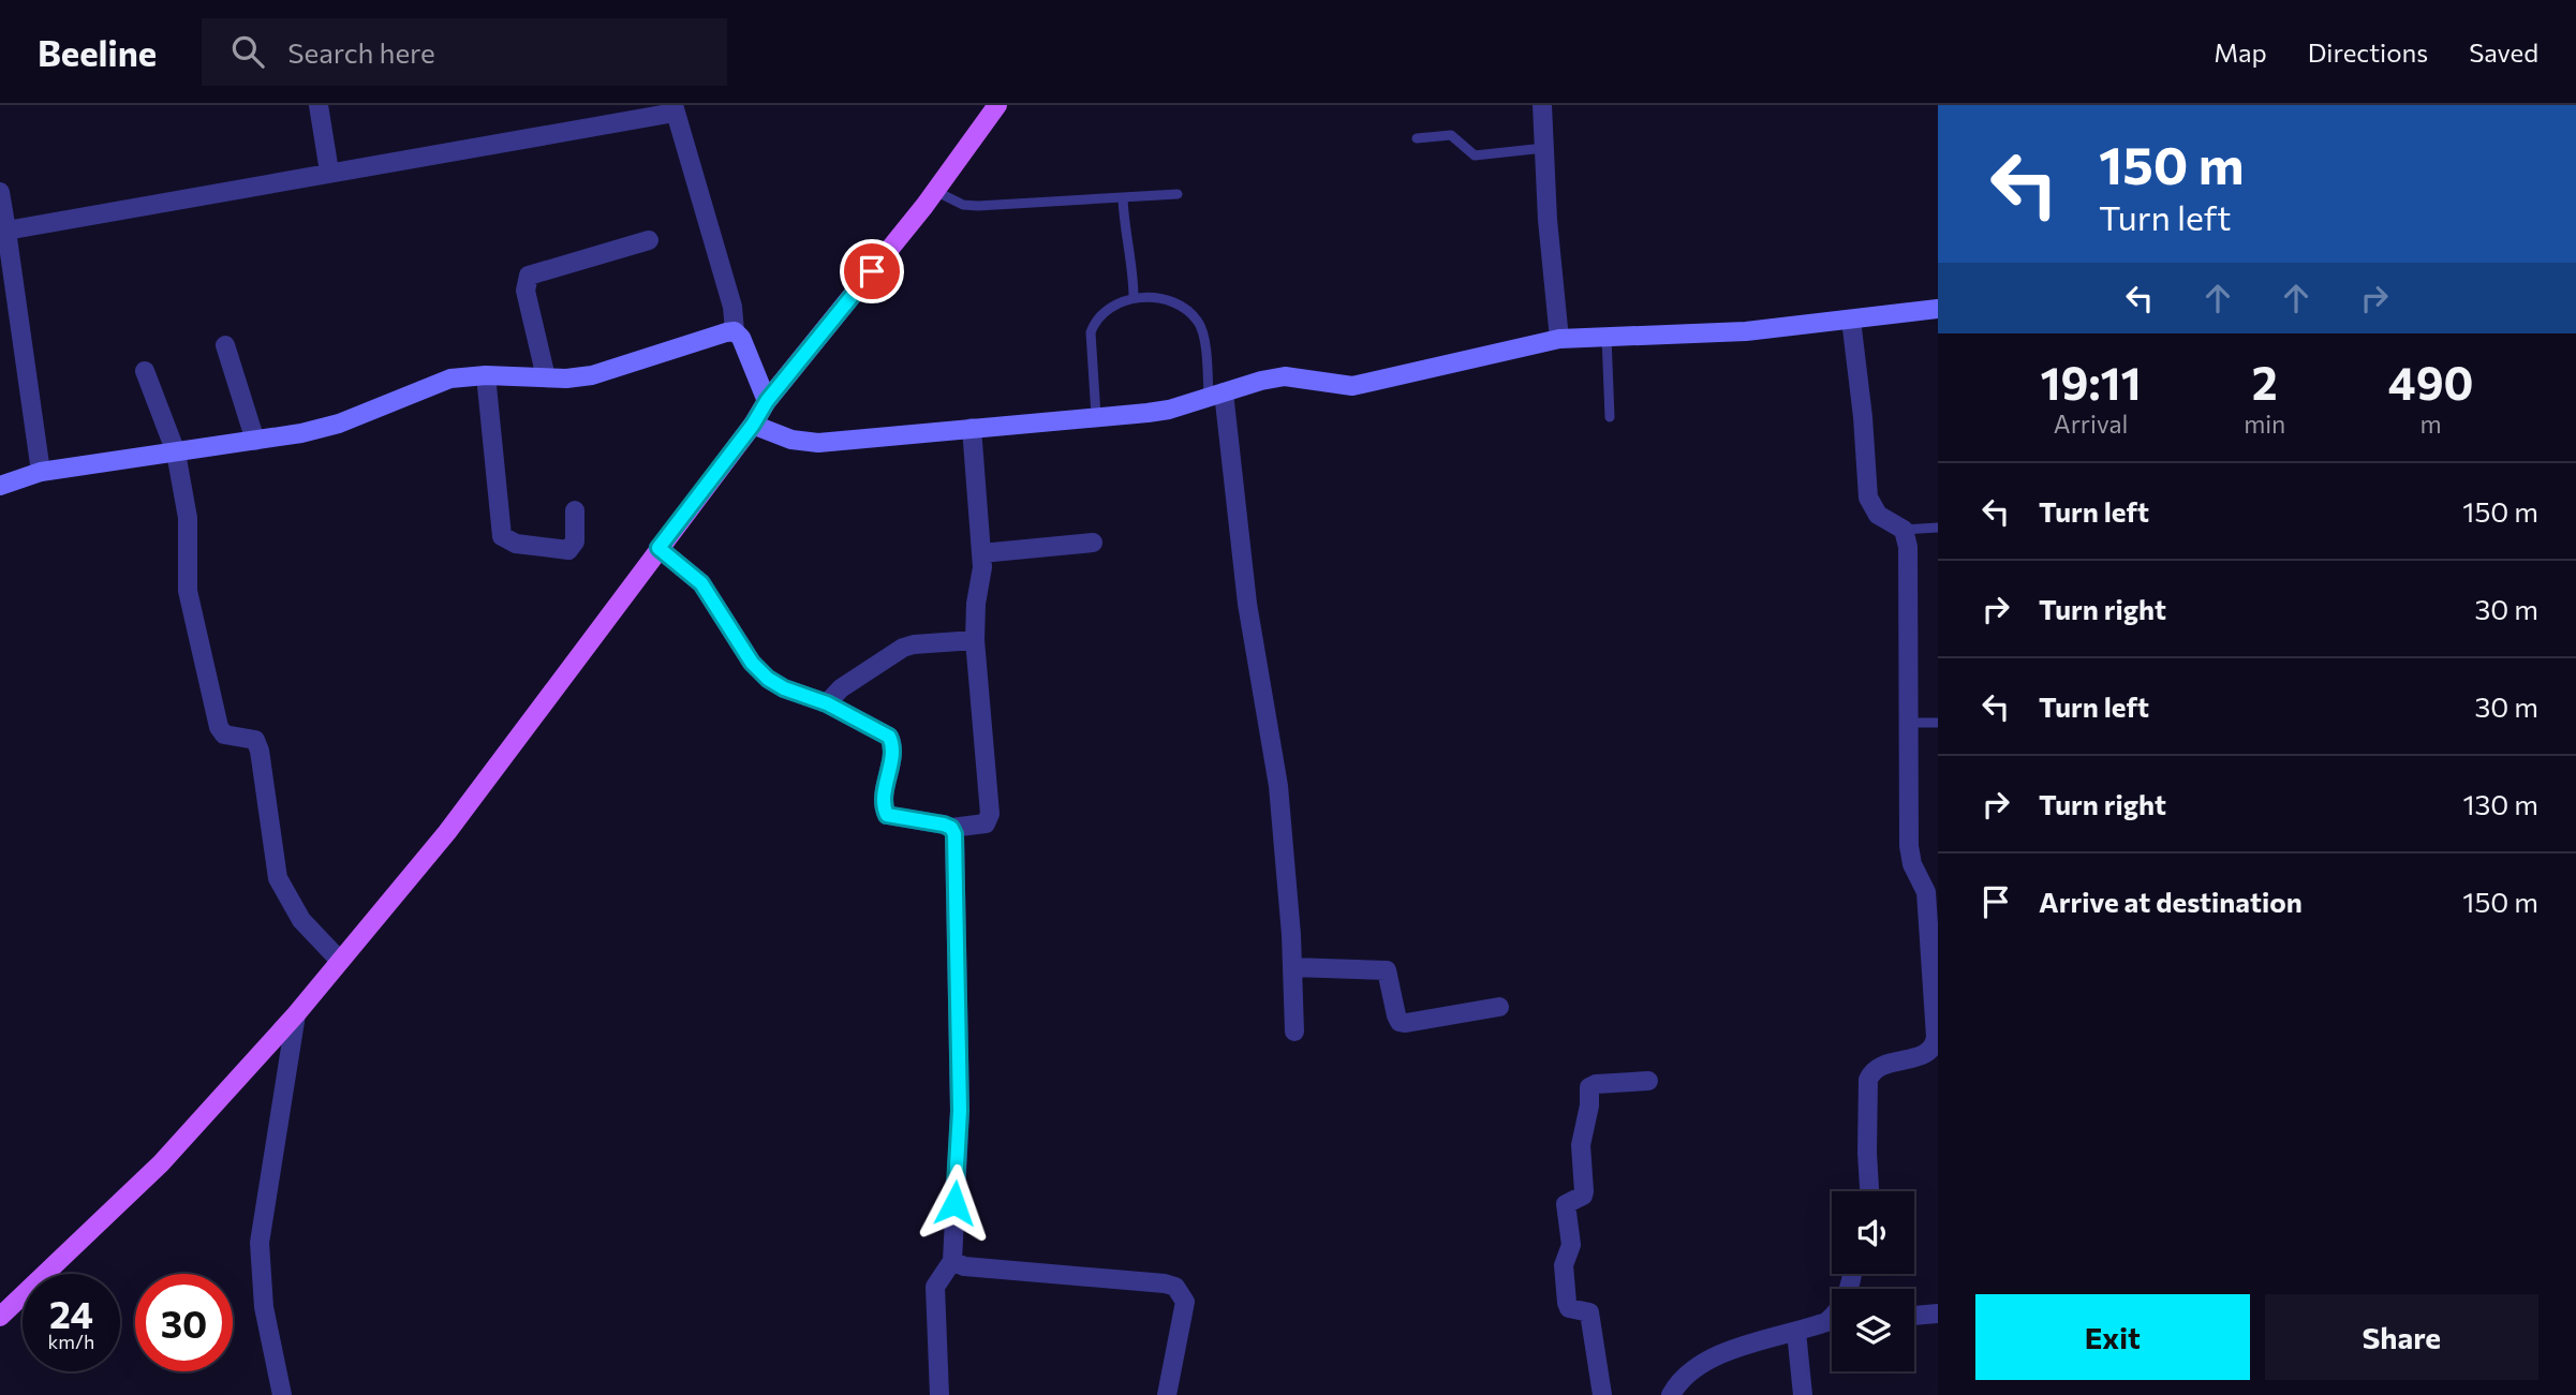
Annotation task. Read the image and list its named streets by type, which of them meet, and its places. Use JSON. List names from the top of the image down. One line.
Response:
{"page":{"header":"Beeline","search":"Search here","nav":["Map","Directions","Saved"],"turn":["150 m","Turn left"],"eta":["19:11","Arrival","2","min","490","m"],"list":[{"name":"Turn left","value":"150 m"},{"name":"Turn right","value":"30 m"},{"name":"Turn left","value":"30 m"},{"name":"Turn right","value":"130 m"},{"name":"Arrive at destination","value":"150 m"}],"speed":"24 km/h","limit":"30","buttons":["Exit","Share"]}}
